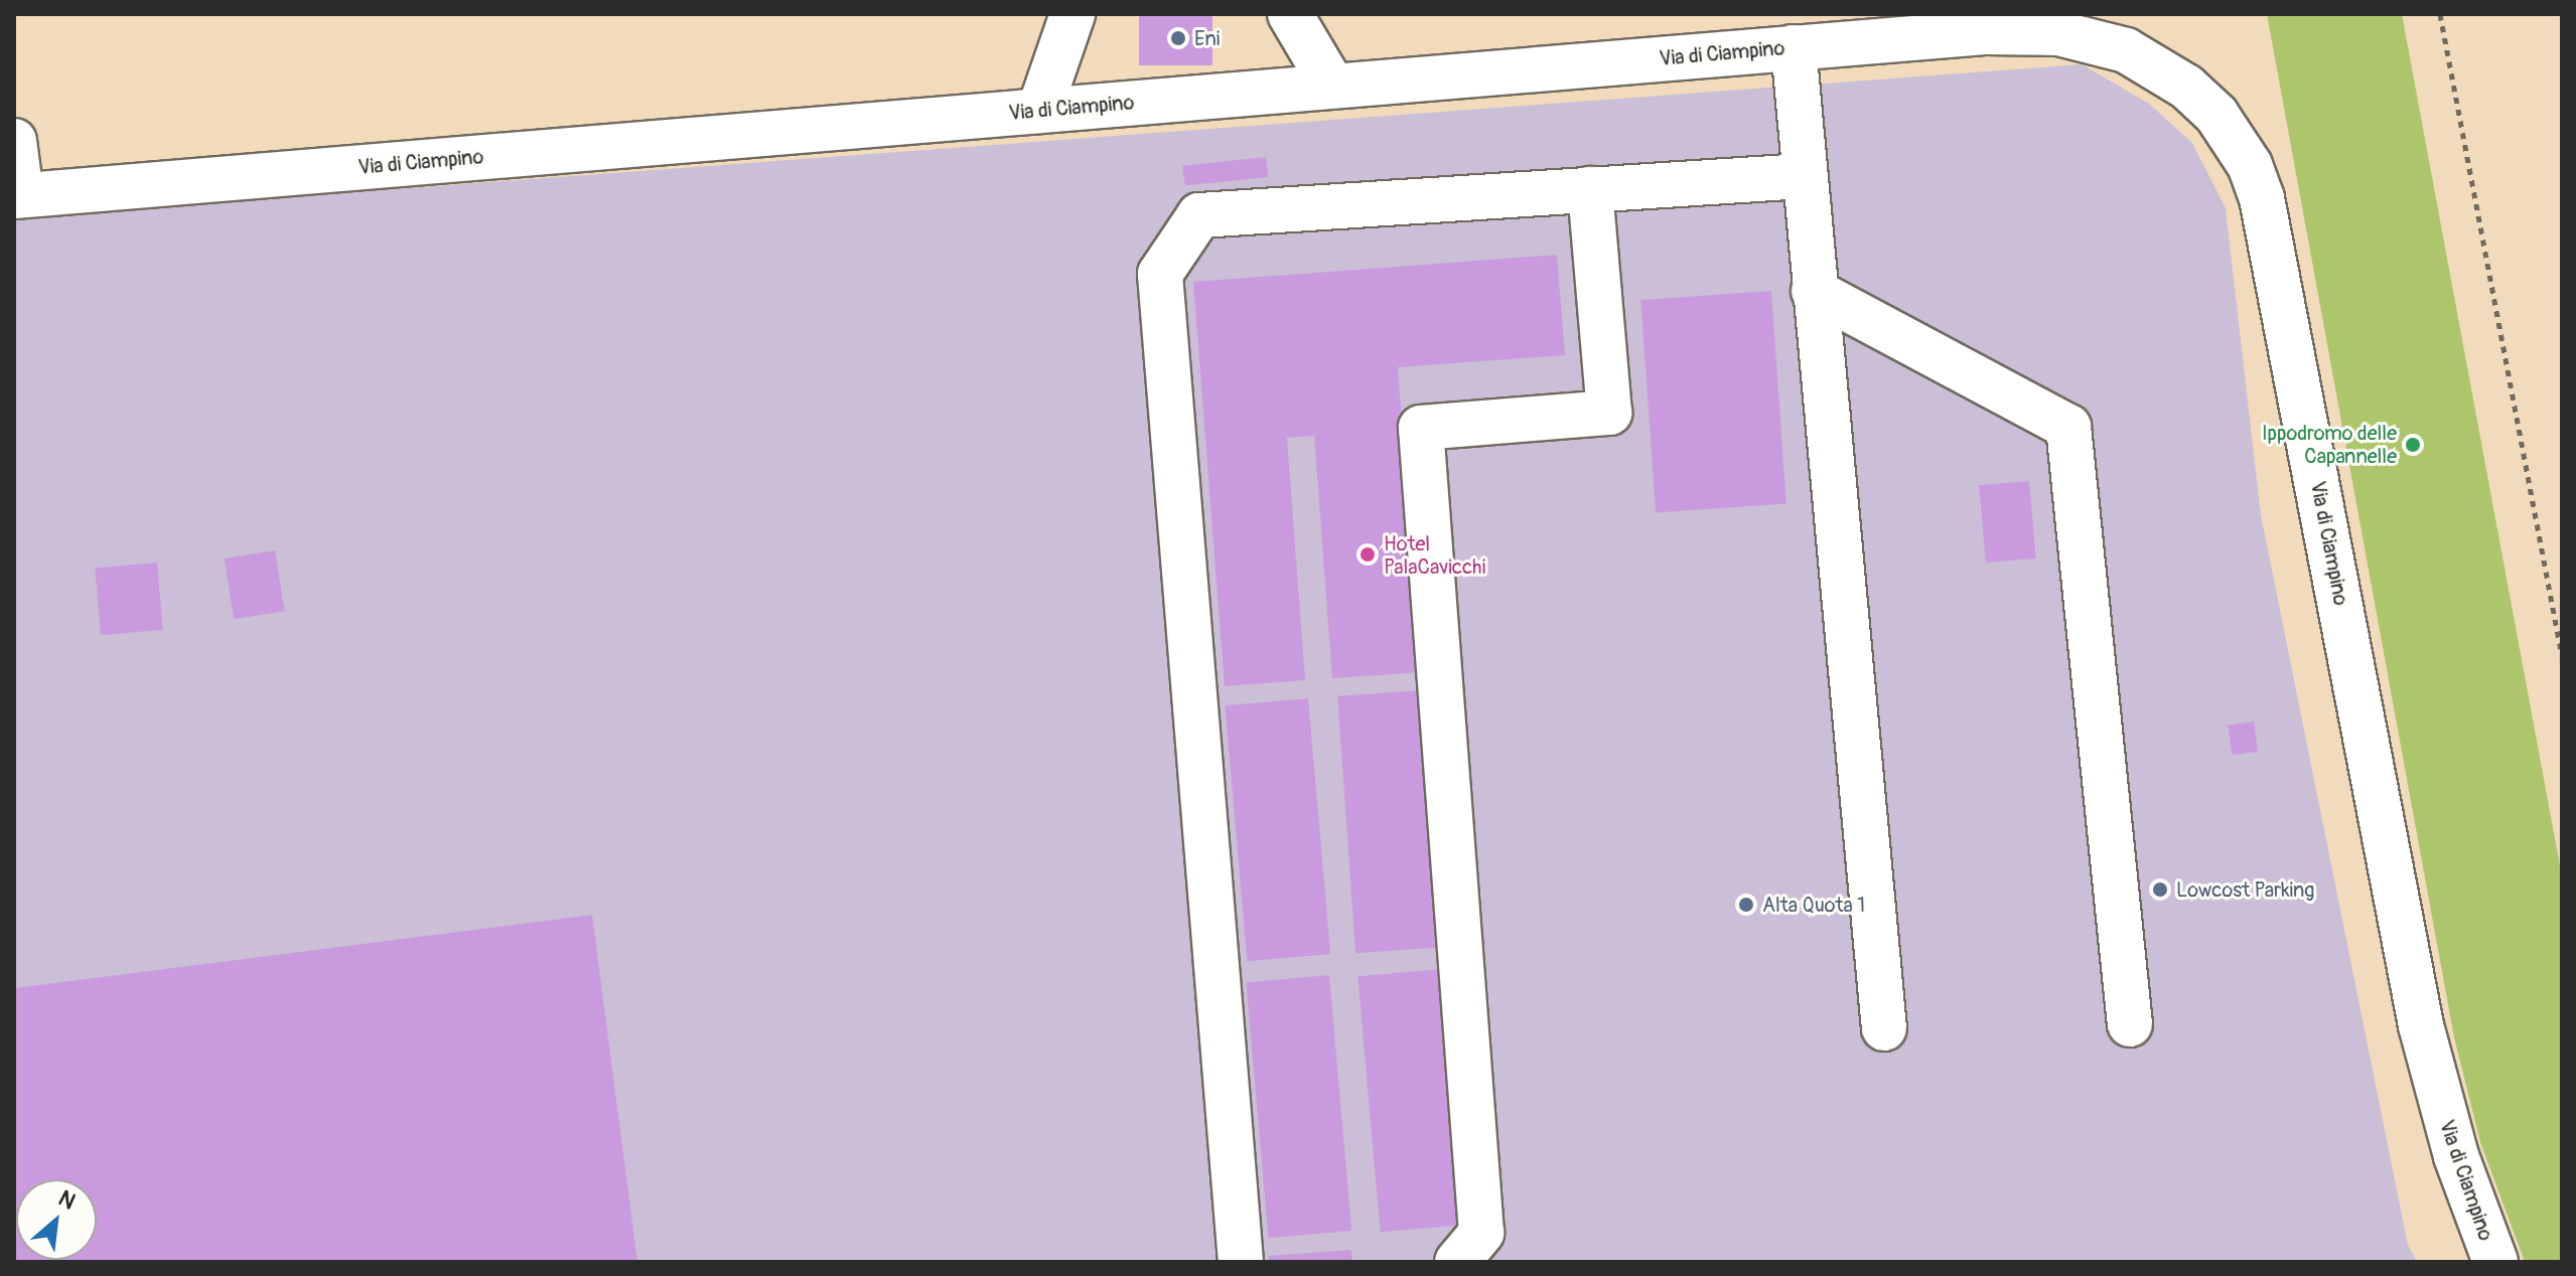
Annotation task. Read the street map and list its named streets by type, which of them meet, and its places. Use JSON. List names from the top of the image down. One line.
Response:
{"streets":{"street":["Via di Ciampino"]},"places":["Eni","Ippodromo delle Capannelle","Hotel PalaCavicchi","Lowcost Parking","Alta Quota 1"],"north":"top right"}
